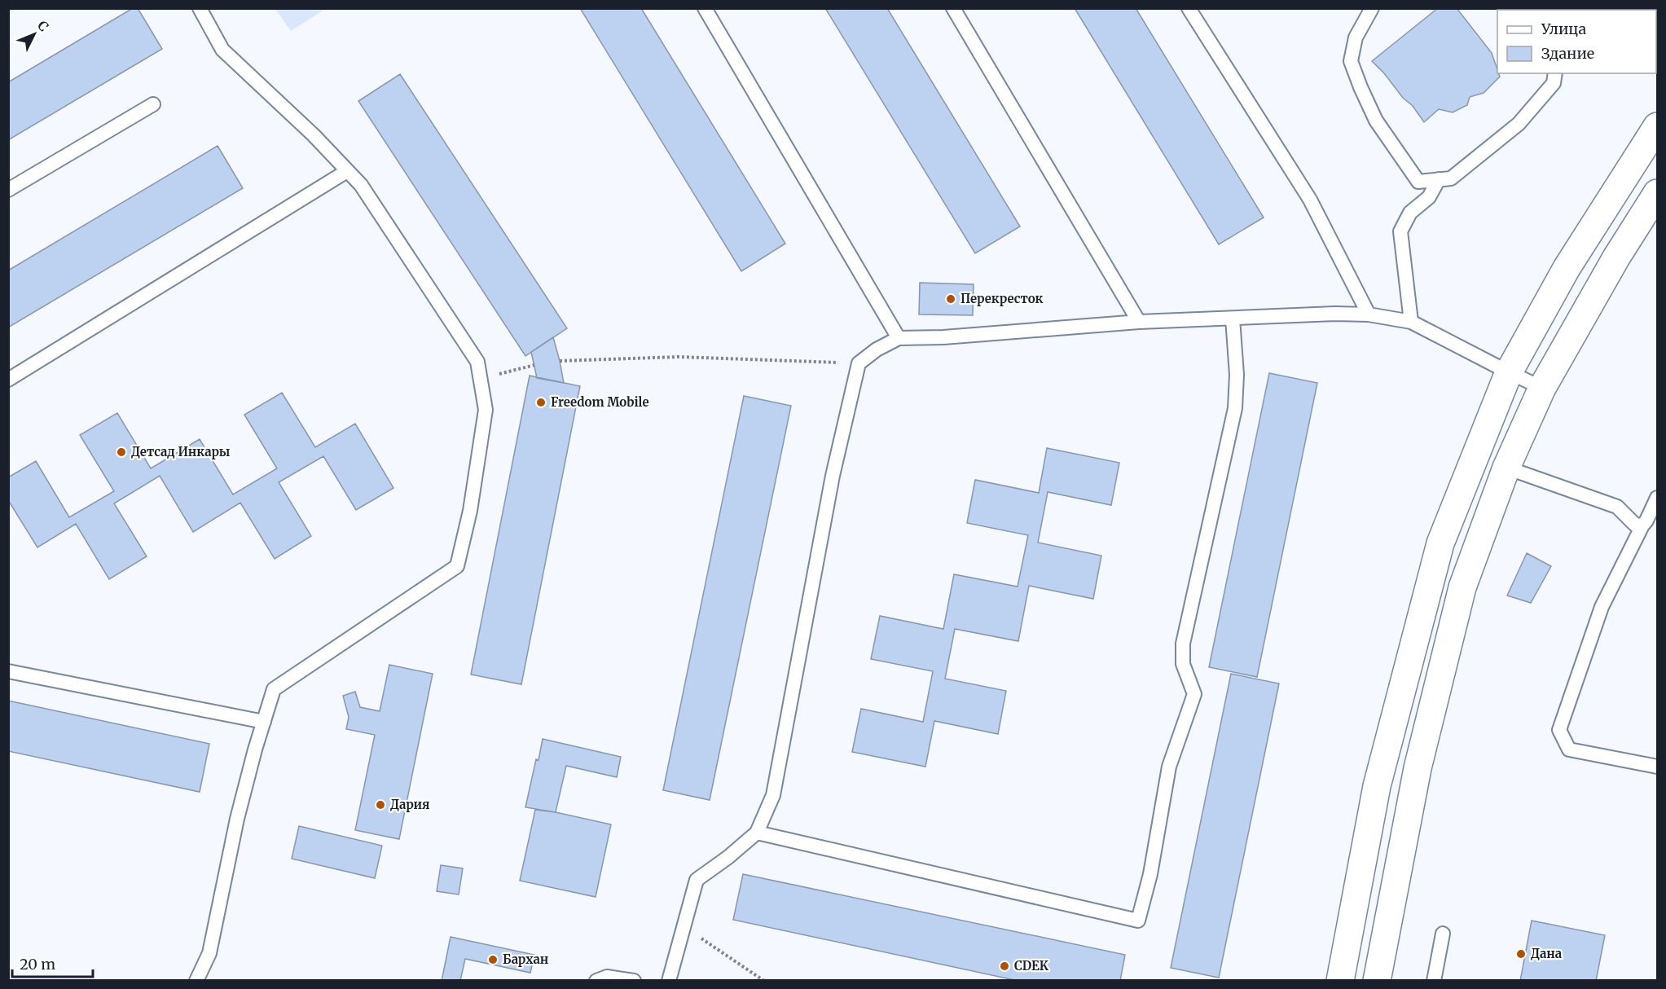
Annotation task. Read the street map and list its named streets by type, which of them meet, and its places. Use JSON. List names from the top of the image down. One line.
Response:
{"places":["Перекресток","Freedom Mobile","Детсад Инкары","Дария","Дана","Бархан","CDEK"],"legend":["Улица","Здание"],"scale_bar":"20 m","north":"top right"}
